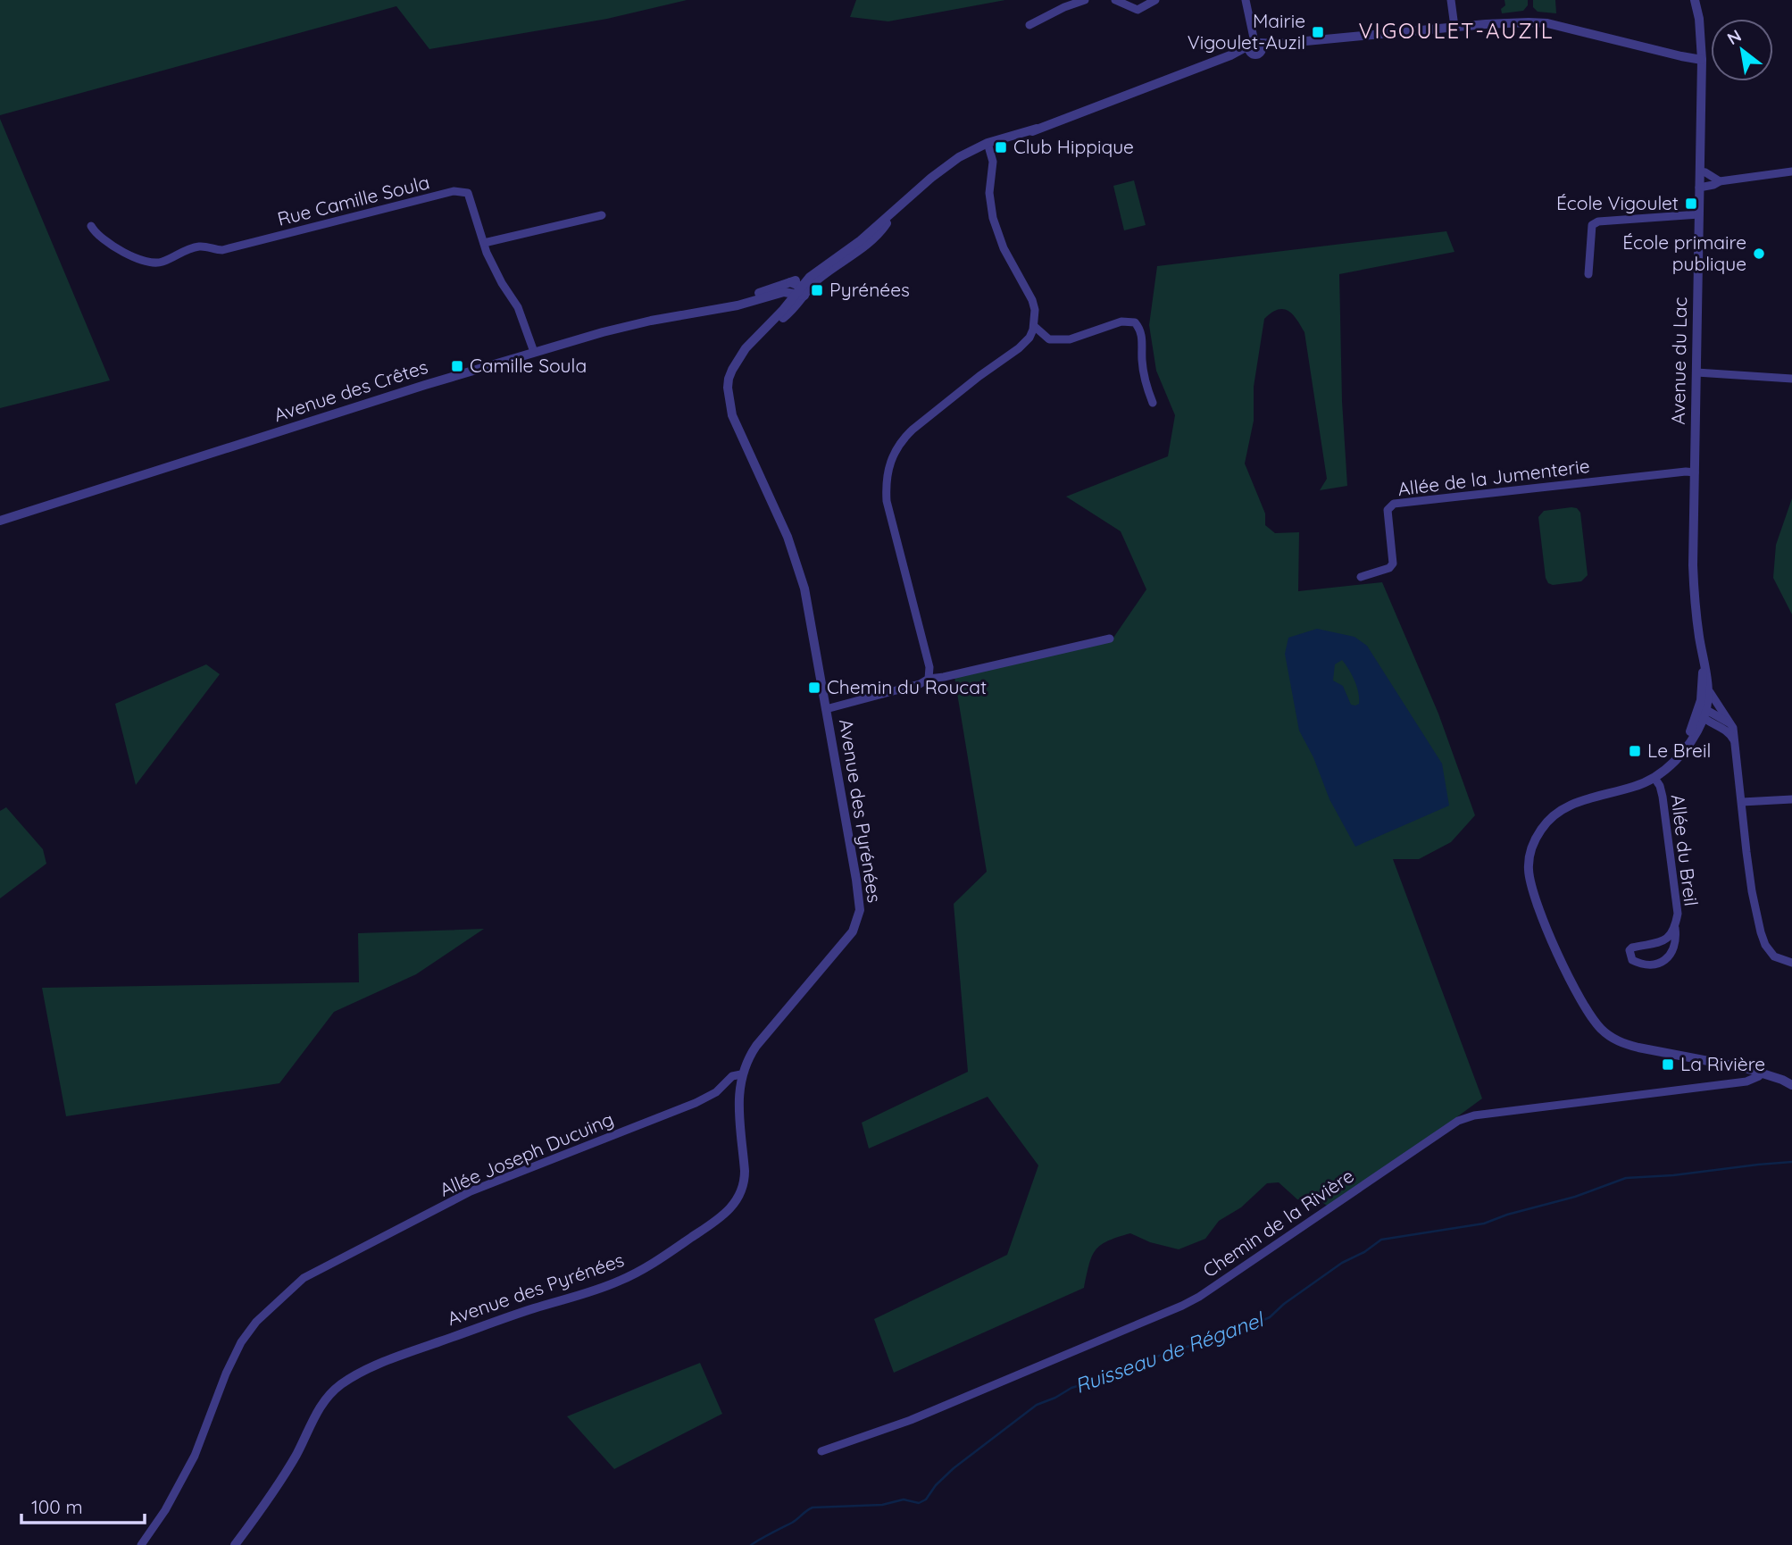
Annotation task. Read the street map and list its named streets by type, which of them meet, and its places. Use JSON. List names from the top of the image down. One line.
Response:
{"streets":{"street":["Rue Camille Soula","Avenue du Lac","Avenue des Crêtes","Allée de la Jumenterie","Avenue des Pyrénées","Allée du Breil","Allée Joseph Ducuing","Chemin de la Rivière"]},"crossings":[["Rue Camille Soula","Avenue des Crêtes"],["Avenue du Lac","Allée de la Jumenterie"],["Avenue du Lac","Allée du Breil"],["Avenue du Lac","Chemin de la Rivière"],["Avenue des Crêtes","Avenue des Pyrénées"],["Avenue des Pyrénées","Allée Joseph Ducuing"]],"districts":["VIGOULET-AUZIL"],"water":["Ruisseau de Réganel"],"places":{"transit":["Mairie Vigoulet-Auzil","Club Hippique","École Vigoulet","Pyrénées","Camille Soula","Chemin du Roucat","Le Breil","La Rivière"],"other":["École primaire publique"]},"scale_bar":"100 m","north":"top left"}
